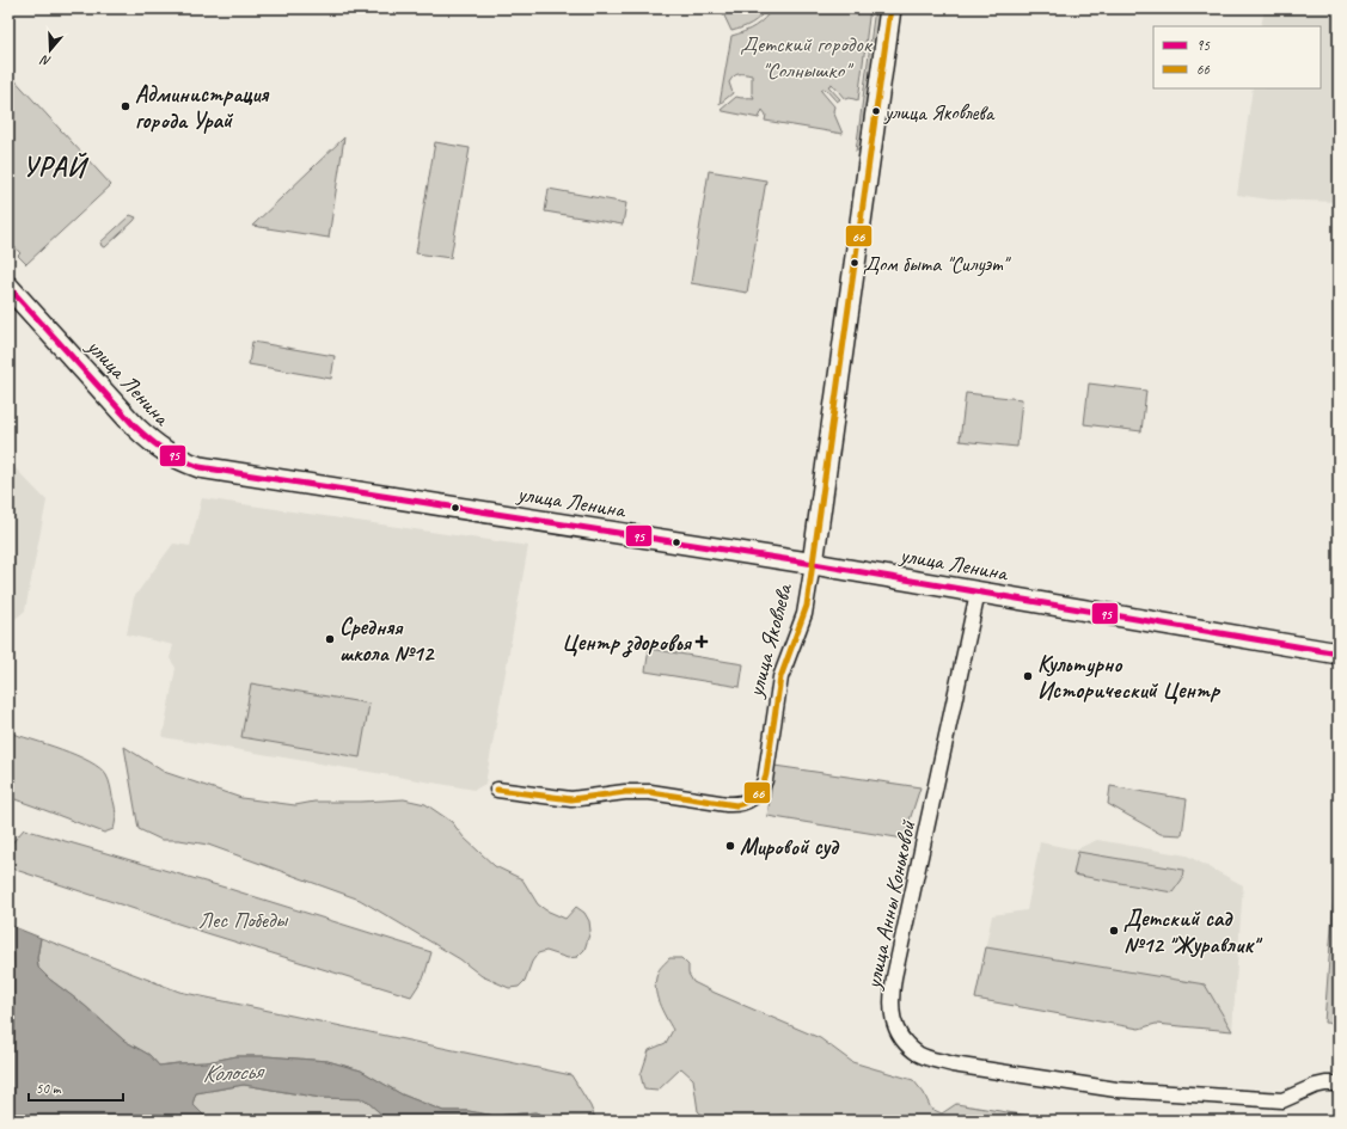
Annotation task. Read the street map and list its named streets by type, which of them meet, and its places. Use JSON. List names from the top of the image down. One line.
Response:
{"streets":{"main road":["улица Ленина","улица Яковлева"],"street":["улица Анны Коньковой"]},"crossings":[["улица Ленина","улица Яковлева"],["улица Ленина","улица Анны Коньковой"]],"districts":["УРАЙ"],"water":["Колосья"],"parks":["Детский городок \"Солнышко\"","Лес Победы"],"places":{"other":["Администрация города Урай","улица Яковлева","Дом быта \"Силуэт\"","Средняя школа №12","Культурно Исторический Центр","Мировой суд","Детский сад №12 \"Журавлик\""],"health":["Центр здоровья"]},"lines":["transit line 66","transit line 95"],"legend":["95","66"],"scale_bar":"50 m","north":"bottom"}
